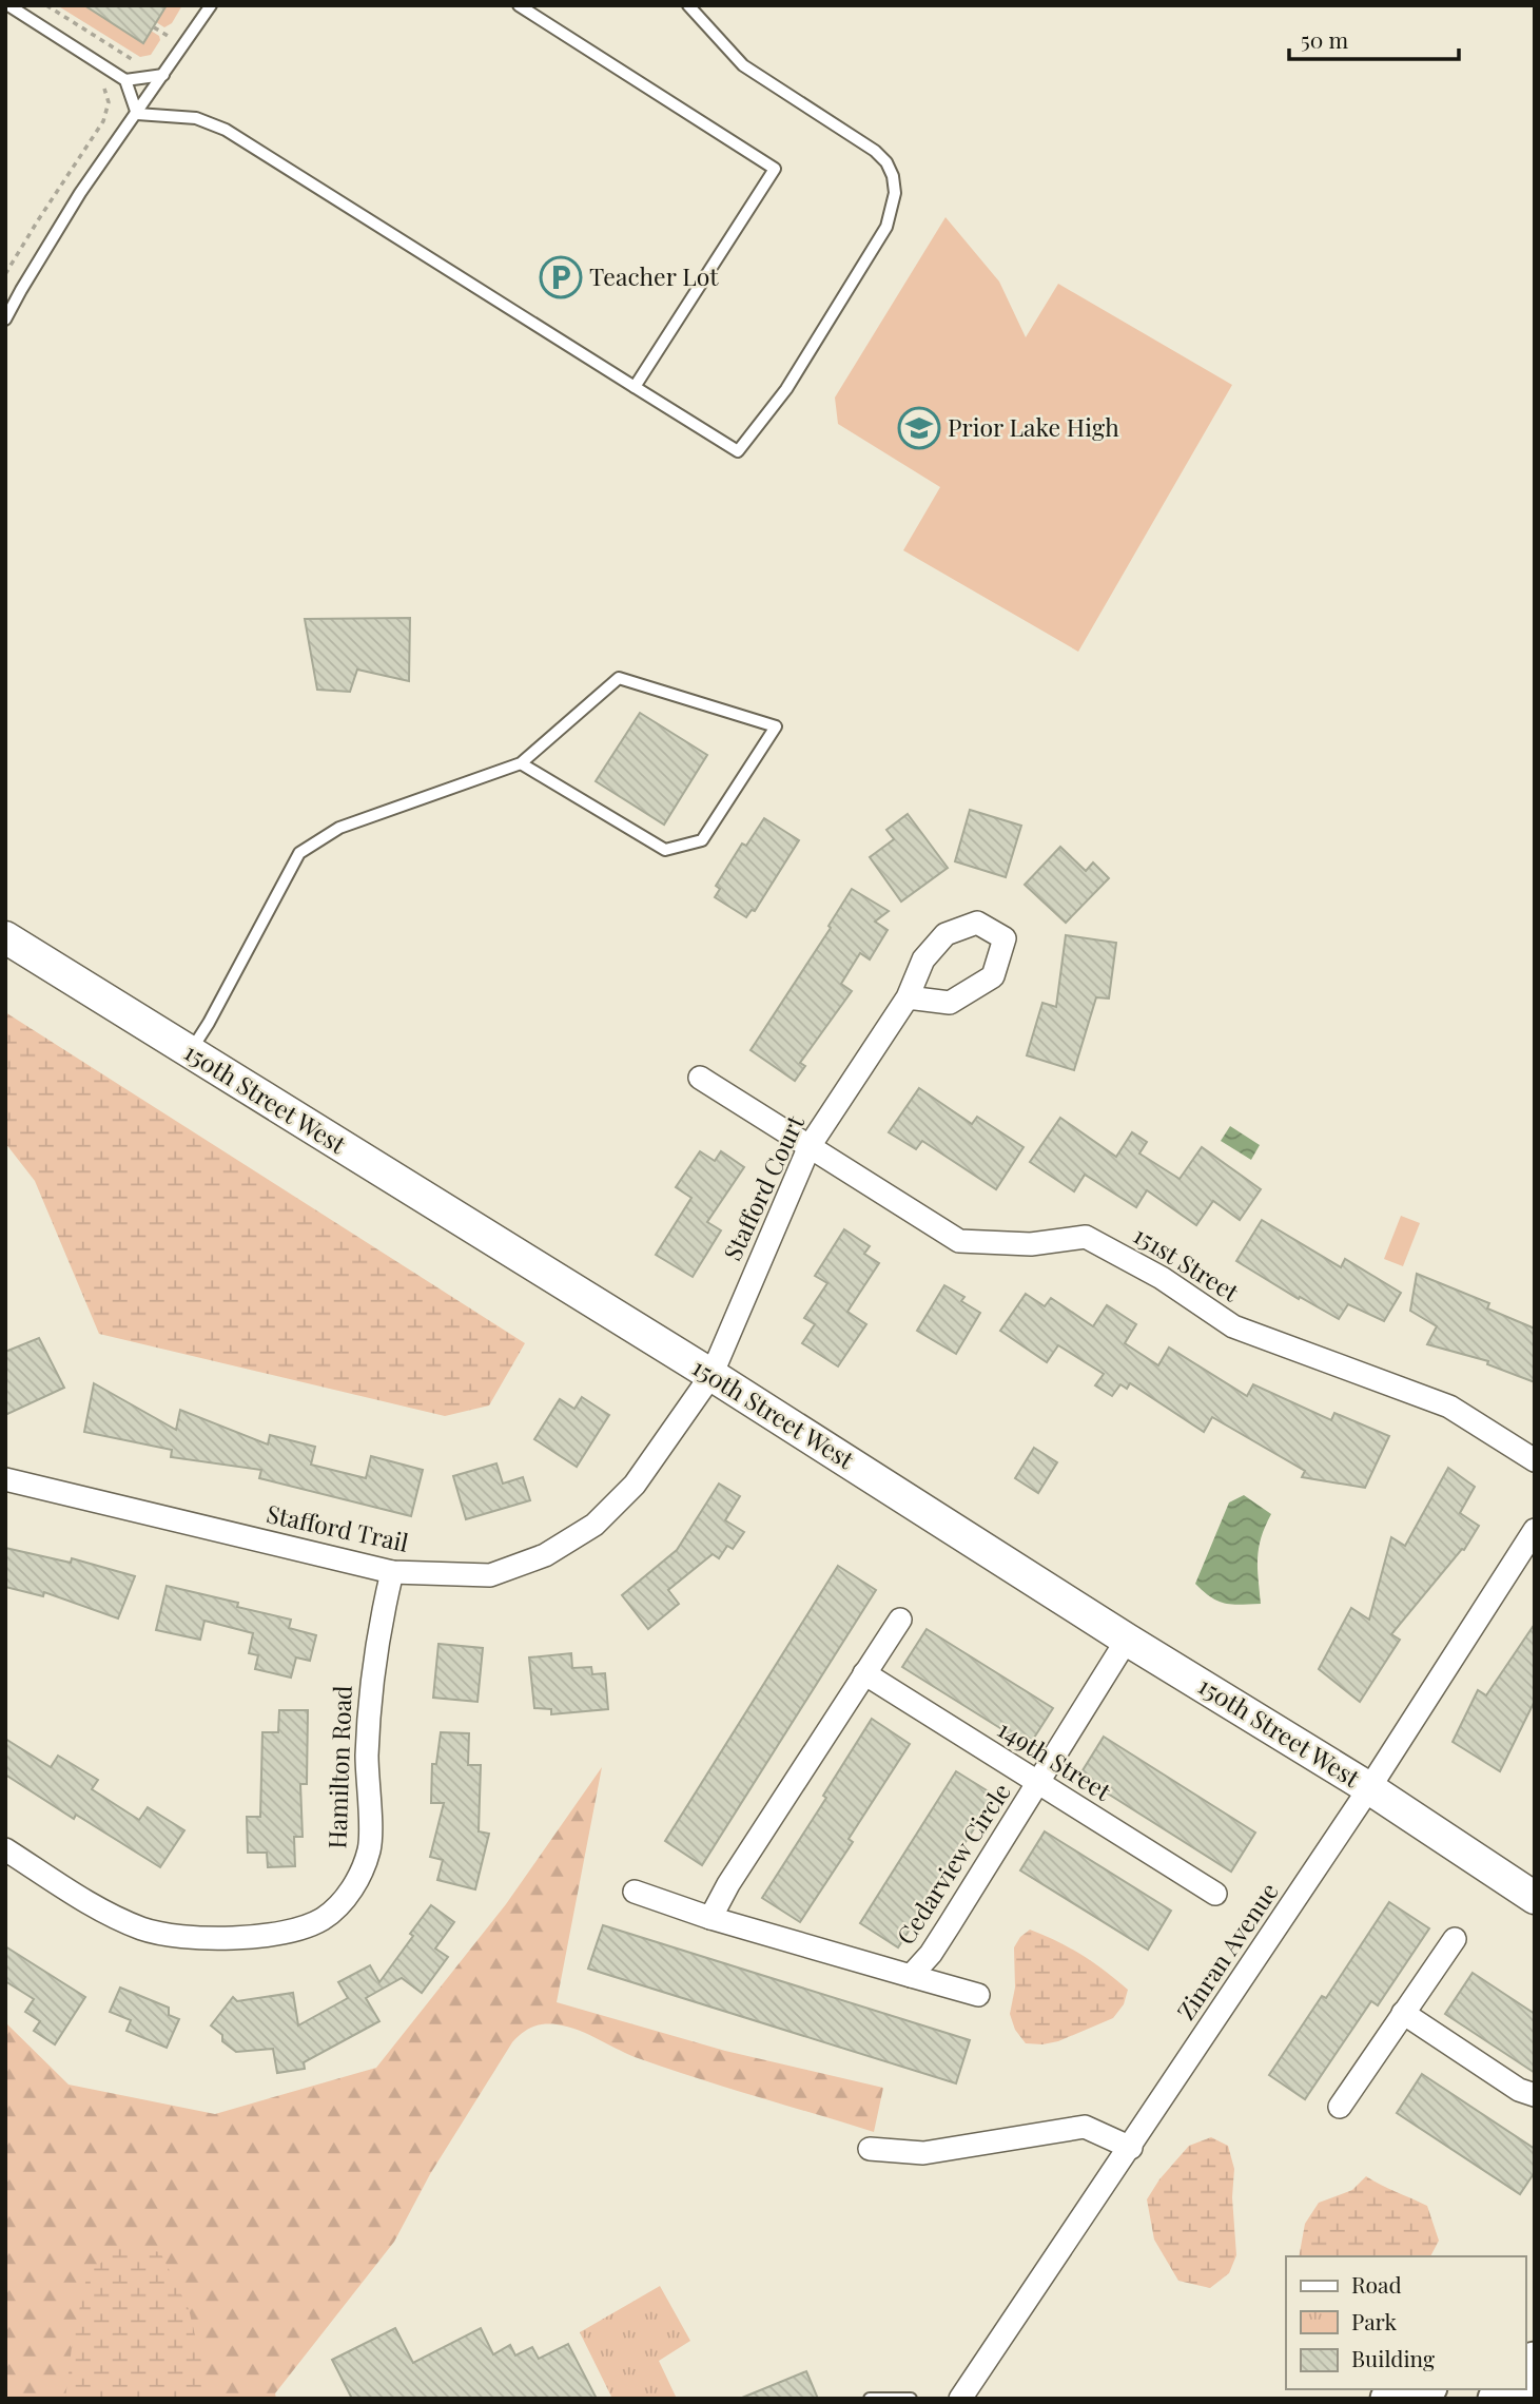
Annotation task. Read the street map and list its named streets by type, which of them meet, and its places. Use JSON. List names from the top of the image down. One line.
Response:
{"streets":{"street":["150th Street West","Stafford Court","151st Street","Stafford Trail","149th Street","Hamilton Road","Cedarview Circle","Zinran Avenue"]},"crossings":[["150th Street West","Stafford Court"],["150th Street West","Stafford Trail"],["150th Street West","Cedarview Circle"],["150th Street West","Zinran Avenue"],["Stafford Court","151st Street"],["Stafford Court","Stafford Trail"],["Stafford Trail","Hamilton Road"],["149th Street","Cedarview Circle"]],"places":{"parking":["Teacher Lot"],"school or university":["Prior Lake High"]},"legend":["Road","Park","Building"],"scale_bar":"50 m"}
